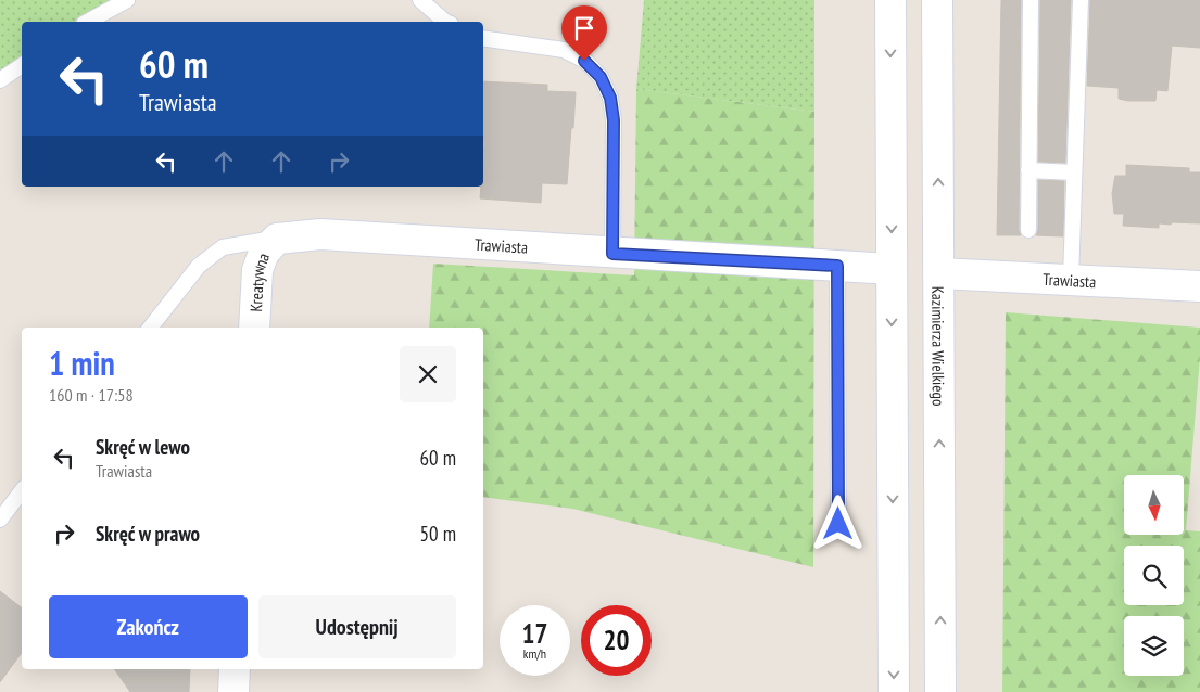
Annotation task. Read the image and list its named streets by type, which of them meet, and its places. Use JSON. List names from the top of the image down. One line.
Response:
{"streets":{"main road":["Trawiasta","Kreatywna","Kazimierza Wielkiego"]},"crossings":[["Trawiasta","Kreatywna"],["Trawiasta","Kazimierza Wielkiego"]],"north":"bottom","page":{"turn":["60 m","Trawiasta"],"heading":["1 min","160 m · 17:58"],"list":[{"name":"Skręć w lewo","note":"Trawiasta","value":"60 m"},{"name":"Skręć w prawo","value":"50 m"}],"buttons":["Zakończ","Udostępnij"],"speed":"17 km/h","limit":"20"}}
